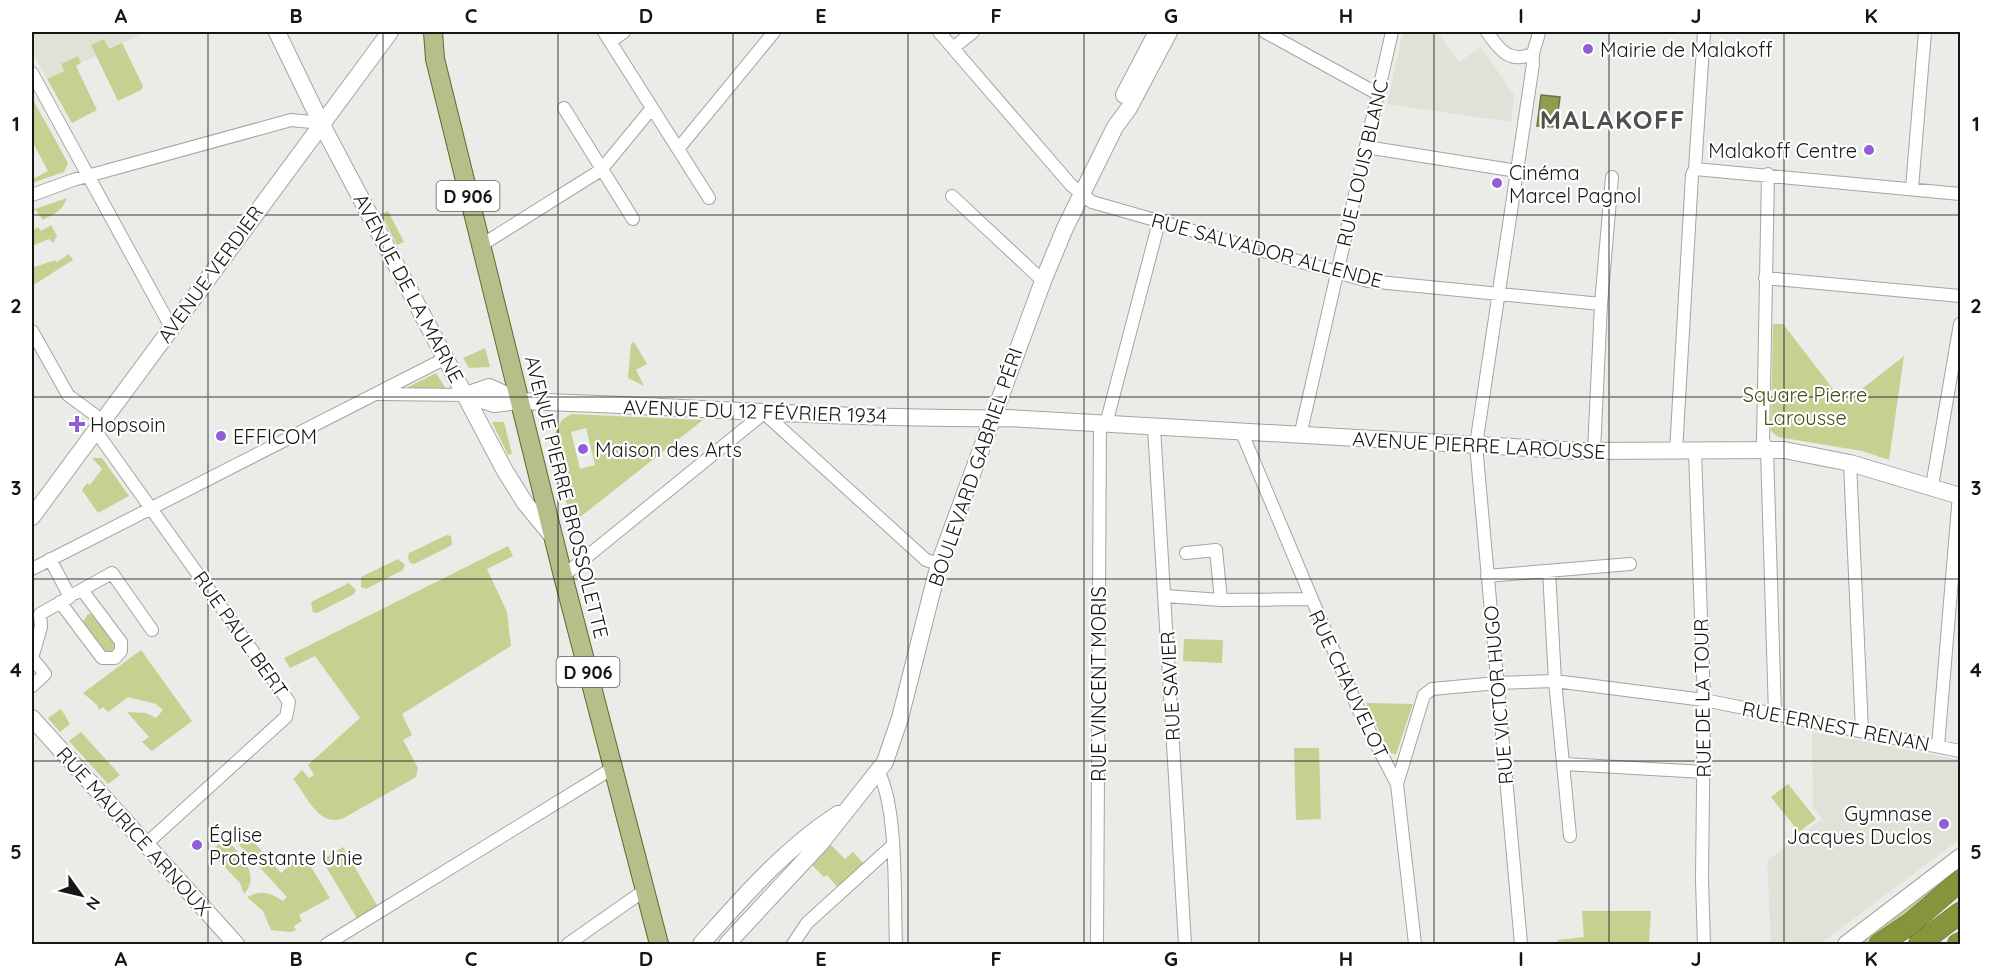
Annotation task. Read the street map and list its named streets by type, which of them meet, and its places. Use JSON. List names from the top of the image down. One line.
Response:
{"streets":{"main road":["D 906","AVENUE VERDIER","AVENUE DE LA MARNE","AVENUE DU 12 FÉVRIER 1934","AVENUE PIERRE LAROUSSE","BOULEVARD GABRIEL PÉRI","AVENUE PIERRE BROSSOLETTE","RUE MAURICE ARNOUX"],"street":["RUE LOUIS BLANC","RUE SALVADOR ALLENDE","RUE PAUL BERT","RUE VINCENT MORIS","RUE CHAUVELOT","RUE SAVIER","RUE VICTOR HUGO","RUE DE LA TOUR","RUE ERNEST RENAN"]},"crossings":[["RUE LOUIS BLANC","RUE SALVADOR ALLENDE"],["RUE LOUIS BLANC","AVENUE PIERRE LAROUSSE"],["RUE SALVADOR ALLENDE","BOULEVARD GABRIEL PÉRI"],["RUE SALVADOR ALLENDE","RUE VINCENT MORIS"],["RUE SALVADOR ALLENDE","RUE VICTOR HUGO"],["AVENUE VERDIER","AVENUE DE LA MARNE"],["AVENUE VERDIER","RUE PAUL BERT"],["AVENUE DE LA MARNE","AVENUE DU 12 FÉVRIER 1934"],["AVENUE DE LA MARNE","AVENUE PIERRE BROSSOLETTE"],["AVENUE DU 12 FÉVRIER 1934","AVENUE PIERRE LAROUSSE"],["AVENUE DU 12 FÉVRIER 1934","BOULEVARD GABRIEL PÉRI"],["AVENUE DU 12 FÉVRIER 1934","AVENUE PIERRE BROSSOLETTE"],["AVENUE PIERRE LAROUSSE","BOULEVARD GABRIEL PÉRI"],["AVENUE PIERRE LAROUSSE","RUE VINCENT MORIS"],["AVENUE PIERRE LAROUSSE","RUE CHAUVELOT"],["AVENUE PIERRE LAROUSSE","RUE SAVIER"],["AVENUE PIERRE LAROUSSE","RUE VICTOR HUGO"],["AVENUE PIERRE LAROUSSE","RUE DE LA TOUR"],["RUE PAUL BERT","RUE MAURICE ARNOUX"],["RUE CHAUVELOT","RUE ERNEST RENAN"],["RUE VICTOR HUGO","RUE ERNEST RENAN"],["RUE DE LA TOUR","RUE ERNEST RENAN"]],"districts":["MALAKOFF"],"parks":["Square Pierre Larousse"],"places":{"other":["Mairie de Malakoff","Malakoff Centre","Cinéma Marcel Pagnol","EFFICOM","Maison des Arts","Gymnase Jacques Duclos","Église Protestante Unie"],"health":["Hopsoin"]},"north":"bottom right","grid":{"columns":["A","B","C","D","E","F","G","H","I","J","K"],"rows":["1","2","3","4","5"]}}
